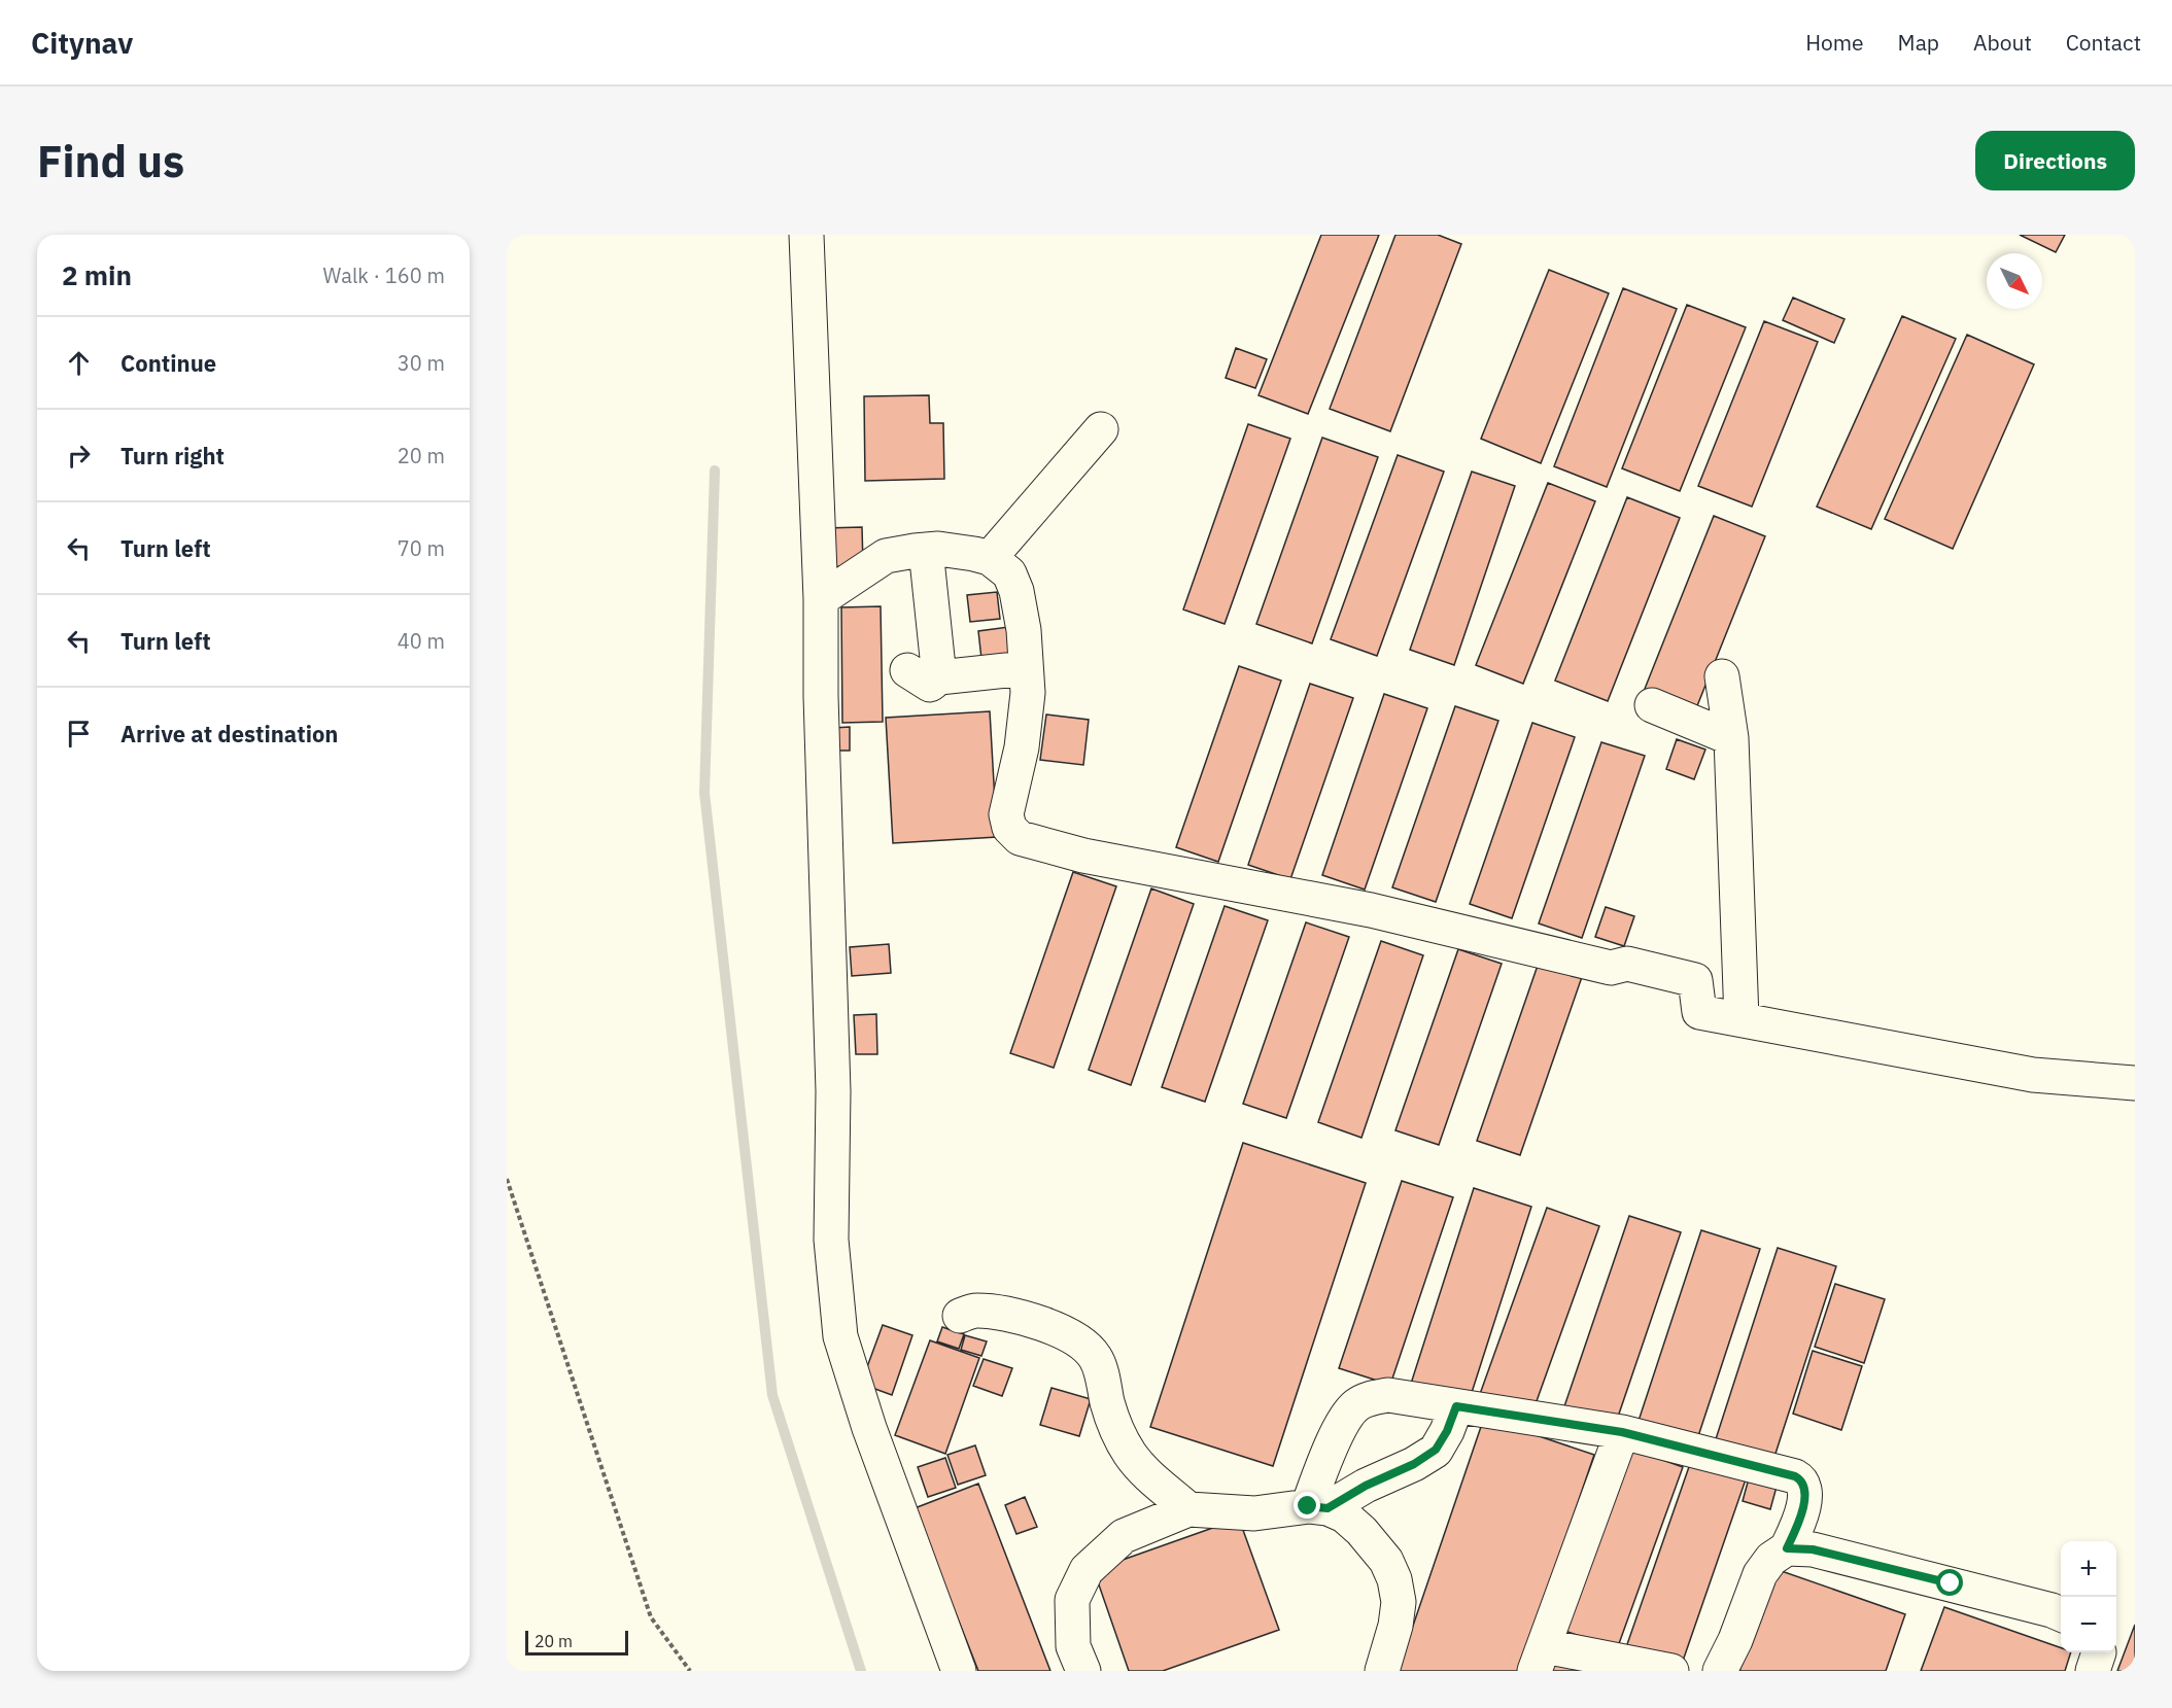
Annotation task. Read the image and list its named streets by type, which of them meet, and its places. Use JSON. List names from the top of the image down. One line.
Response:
{"scale_bar":"20 m","north":"bottom right","page":{"header":"Citynav","nav":["Home","Map","About","Contact"],"buttons":"Directions","title":"Find us","heading":["2 min","Walk · 160 m"],"list":[["Continue","30 m"],["Turn right","20 m"],["Turn left","70 m"],["Turn left","40 m"],"Arrive at destination"],"map_buttons":["+","−"],"scale":"20 m"}}
